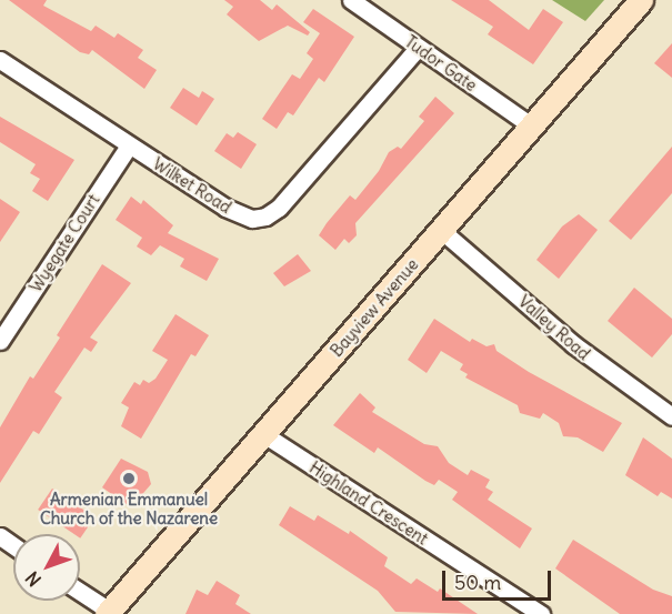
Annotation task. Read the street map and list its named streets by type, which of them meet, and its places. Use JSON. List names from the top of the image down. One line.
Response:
{"streets":{"main road":["Bayview Avenue"],"street":["Tudor Gate","Wilket Road","Wyegate Court","Valley Road","Highland Crescent"]},"crossings":[["Tudor Gate","Wilket Road"],["Tudor Gate","Bayview Avenue"],["Wilket Road","Wyegate Court"],["Bayview Avenue","Valley Road"],["Bayview Avenue","Highland Crescent"]],"places":["Armenian Emmanuel Church of the Nazarene"],"scale_bar":"50 m","north":"bottom left"}
